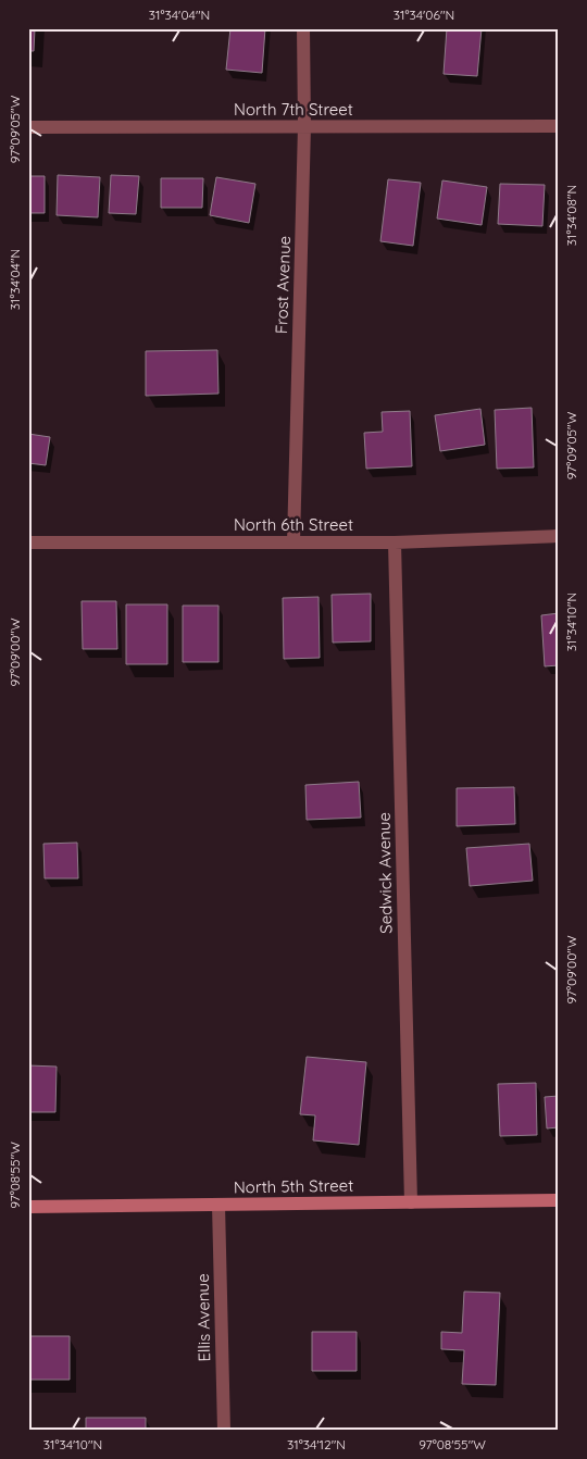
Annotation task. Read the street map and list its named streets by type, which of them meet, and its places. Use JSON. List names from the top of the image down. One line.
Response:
{"streets":{"main road":["North 5th Street"],"street":["North 7th Street","Frost Avenue","North 6th Street","Sedwick Avenue","Ellis Avenue"]},"crossings":[["North 7th Street","Frost Avenue"],["Frost Avenue","North 6th Street"],["North 6th Street","Sedwick Avenue"],["Sedwick Avenue","North 5th Street"],["North 5th Street","Ellis Avenue"]],"coordinates":["31°34'04\"N","31°34'06\"N","97°09'05\"W","31°34'08\"N","31°34'10\"N","97°09'00\"W","97°08'55\"W","31°34'12\"N"]}
